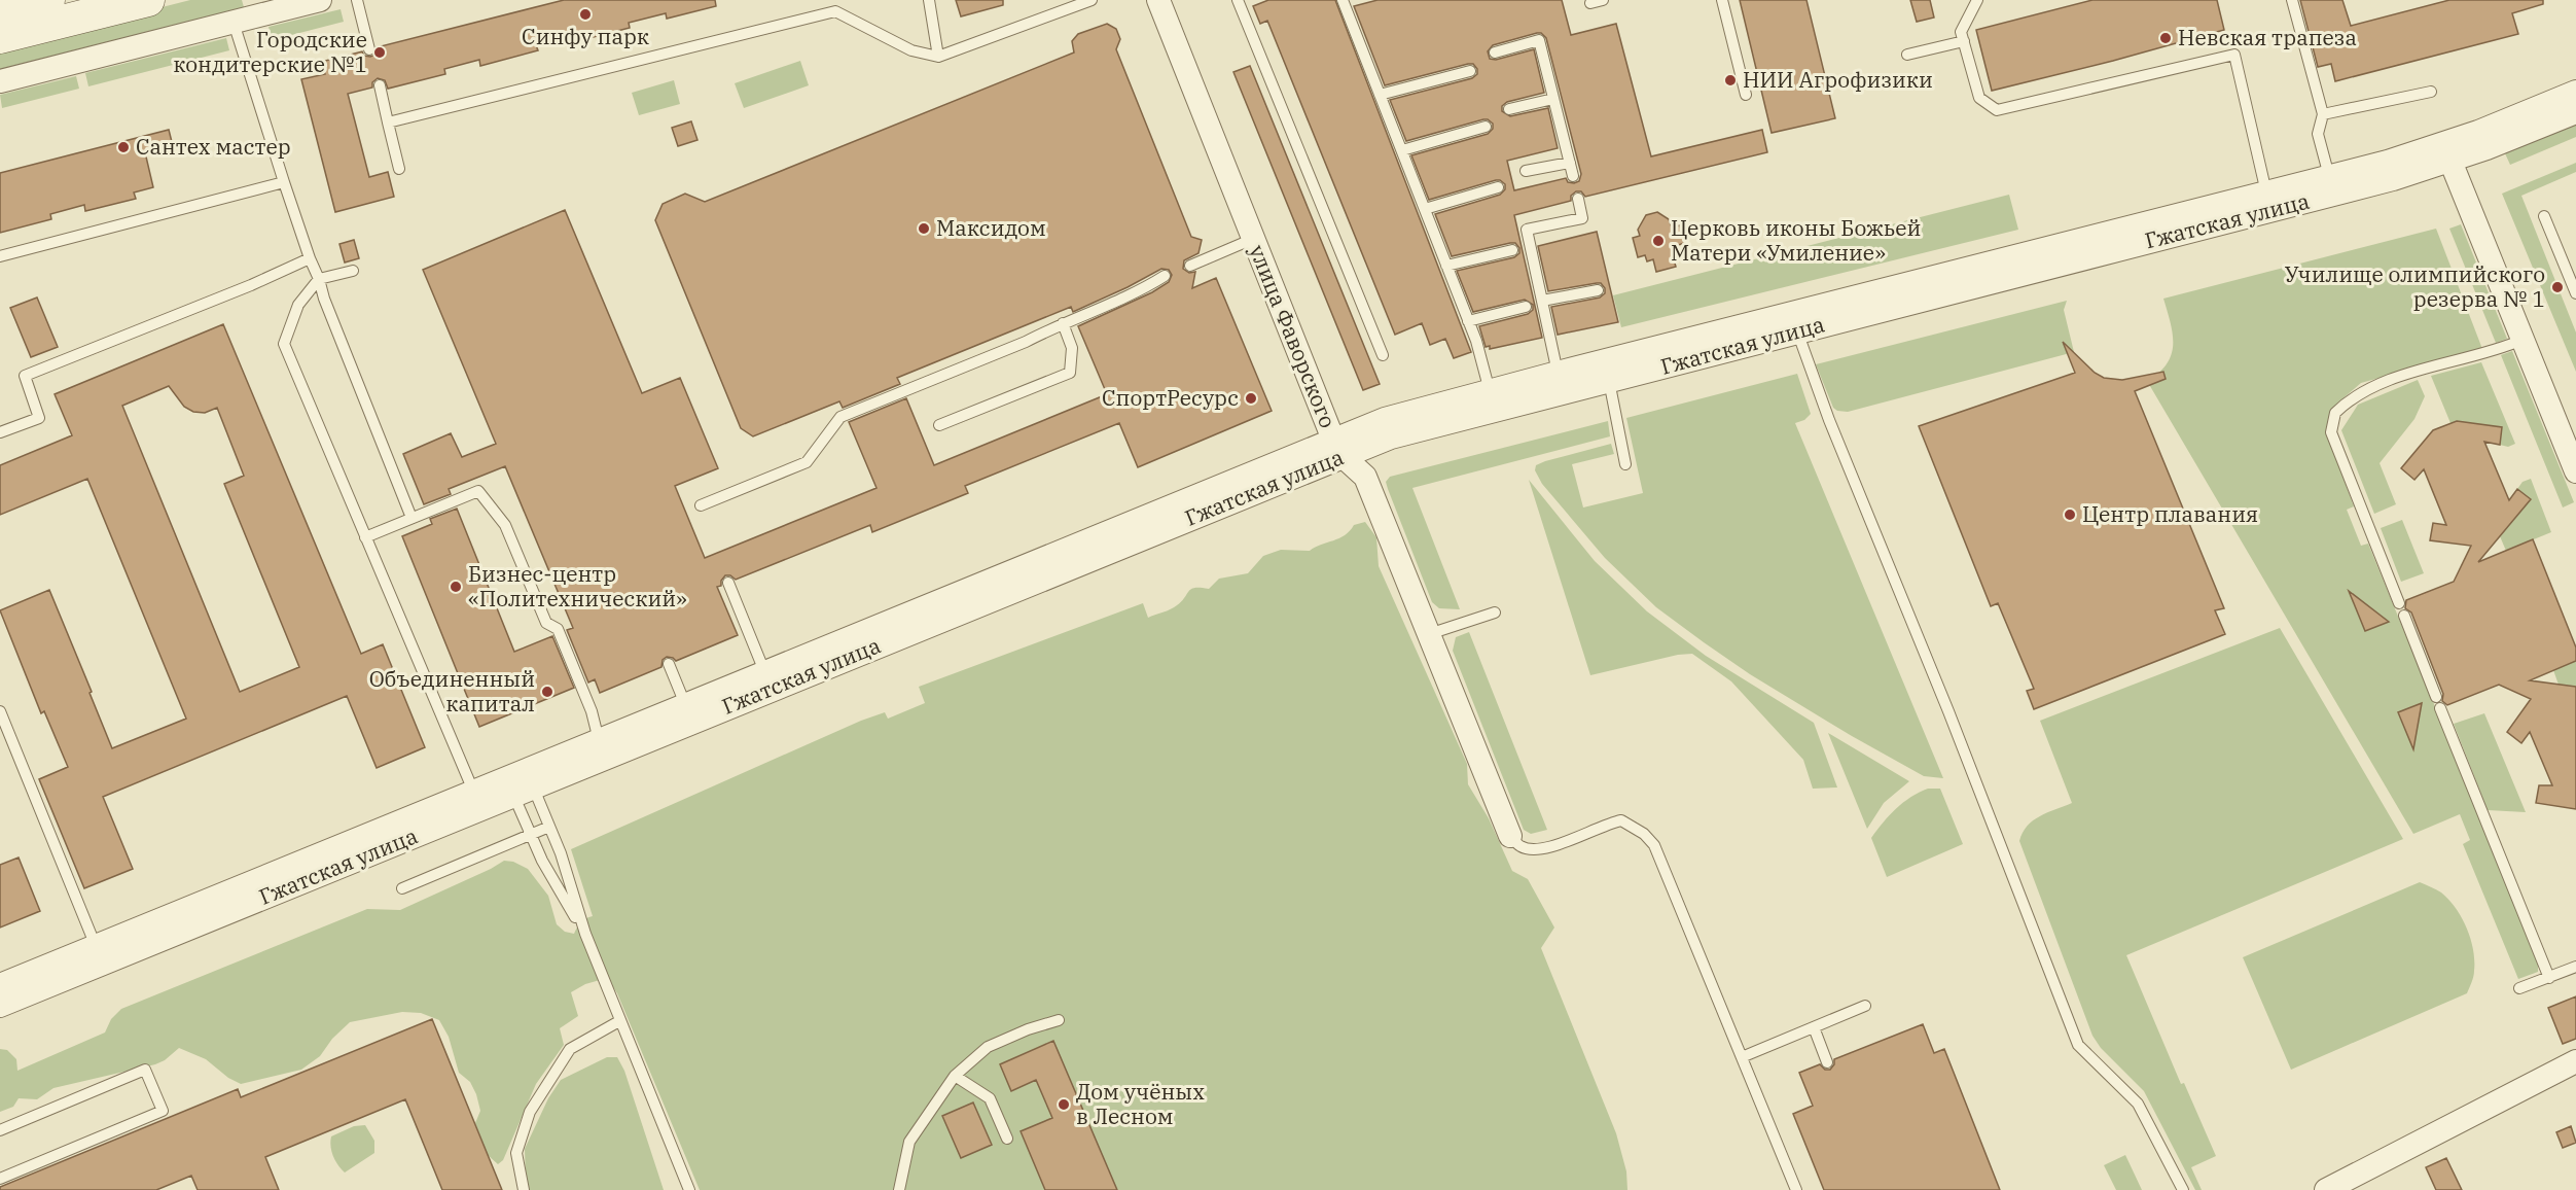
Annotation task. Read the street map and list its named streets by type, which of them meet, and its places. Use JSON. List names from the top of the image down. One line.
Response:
{"streets":{"street":["Гжатская улица","улица Фаворского"]},"crossings":[["Гжатская улица","улица Фаворского"]],"places":["Синфу парк","Невская трапеза","Городские кондитерские №1","НИИ Агрофизики","Сантех мастер","Максидом","Церковь иконы Божьей Матери «Умиление»","Училище олимпийского резерва № 1","СпортРесурс","Центр плавания","Бизнес-центр «Политехнический»","Объединенный капитал","Дом учёных в Лесном"]}
